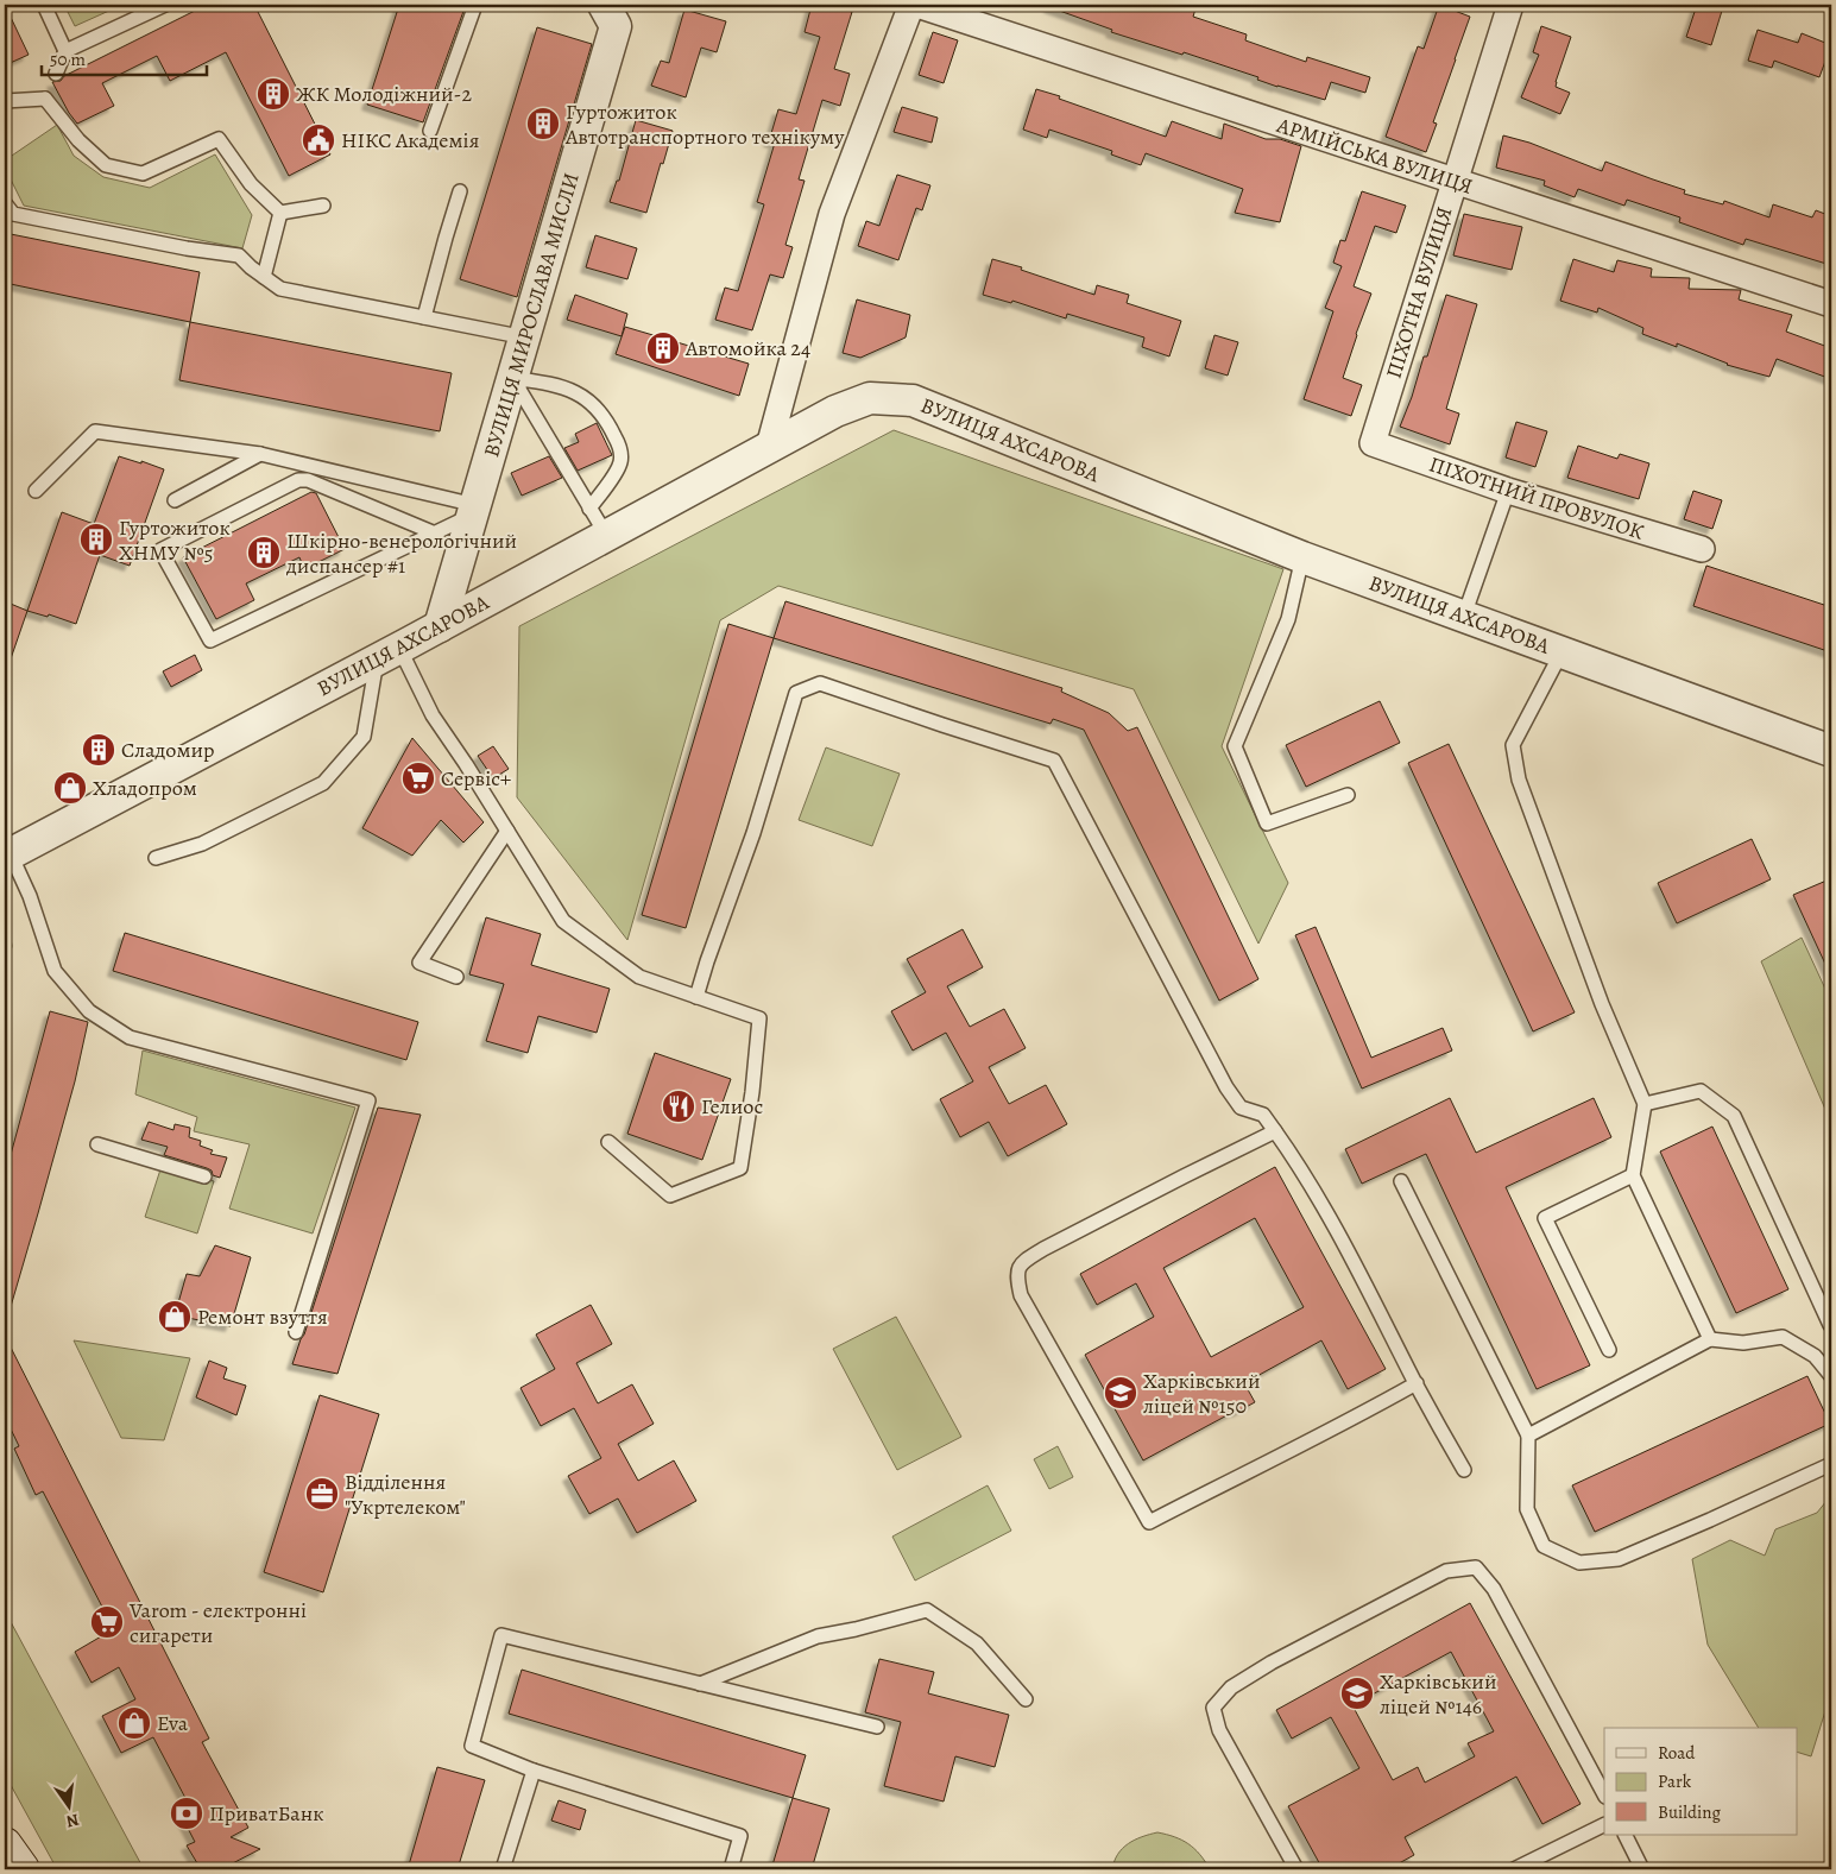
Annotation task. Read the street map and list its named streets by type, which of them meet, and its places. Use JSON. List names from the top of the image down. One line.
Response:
{"streets":{"street":["АРМІЙСЬКА ВУЛИЦЯ","ПІХОТНА ВУЛИЦЯ","ВУЛИЦЯ МИРОСЛАВА МИСЛИ","ВУЛИЦЯ АХСАРОВА","ПІХОТНИЙ ПРОВУЛОК"]},"crossings":[["АРМІЙСЬКА ВУЛИЦЯ","ПІХОТНА ВУЛИЦЯ"],["ПІХОТНА ВУЛИЦЯ","ПІХОТНИЙ ПРОВУЛОК"],["ВУЛИЦЯ МИРОСЛАВА МИСЛИ","ВУЛИЦЯ АХСАРОВА"]],"places":{"building":["ЖК Молодіжний-2","Гуртожиток Автотранспортного технікуму","Автомойка 24","Гуртожиток ХНМУ №5","Шкірно-венерологічний диспансер #1","Сладомир"],"public building":["НІКС Академія"],"supermarket":["Сервіс+","Varom - електронні сигарети"],"shop":["Хладопром","Ремонт взуття","Eva"],"restaurant":["Гелиос"],"school or university":["Харківський ліцей №150","Харківський ліцей №146"],"office":["Відділення \"Укртелеком\""],"bank":["ПриватБанк"]},"legend":["Road","Park","Building"],"scale_bar":"50 m","north":"bottom"}
